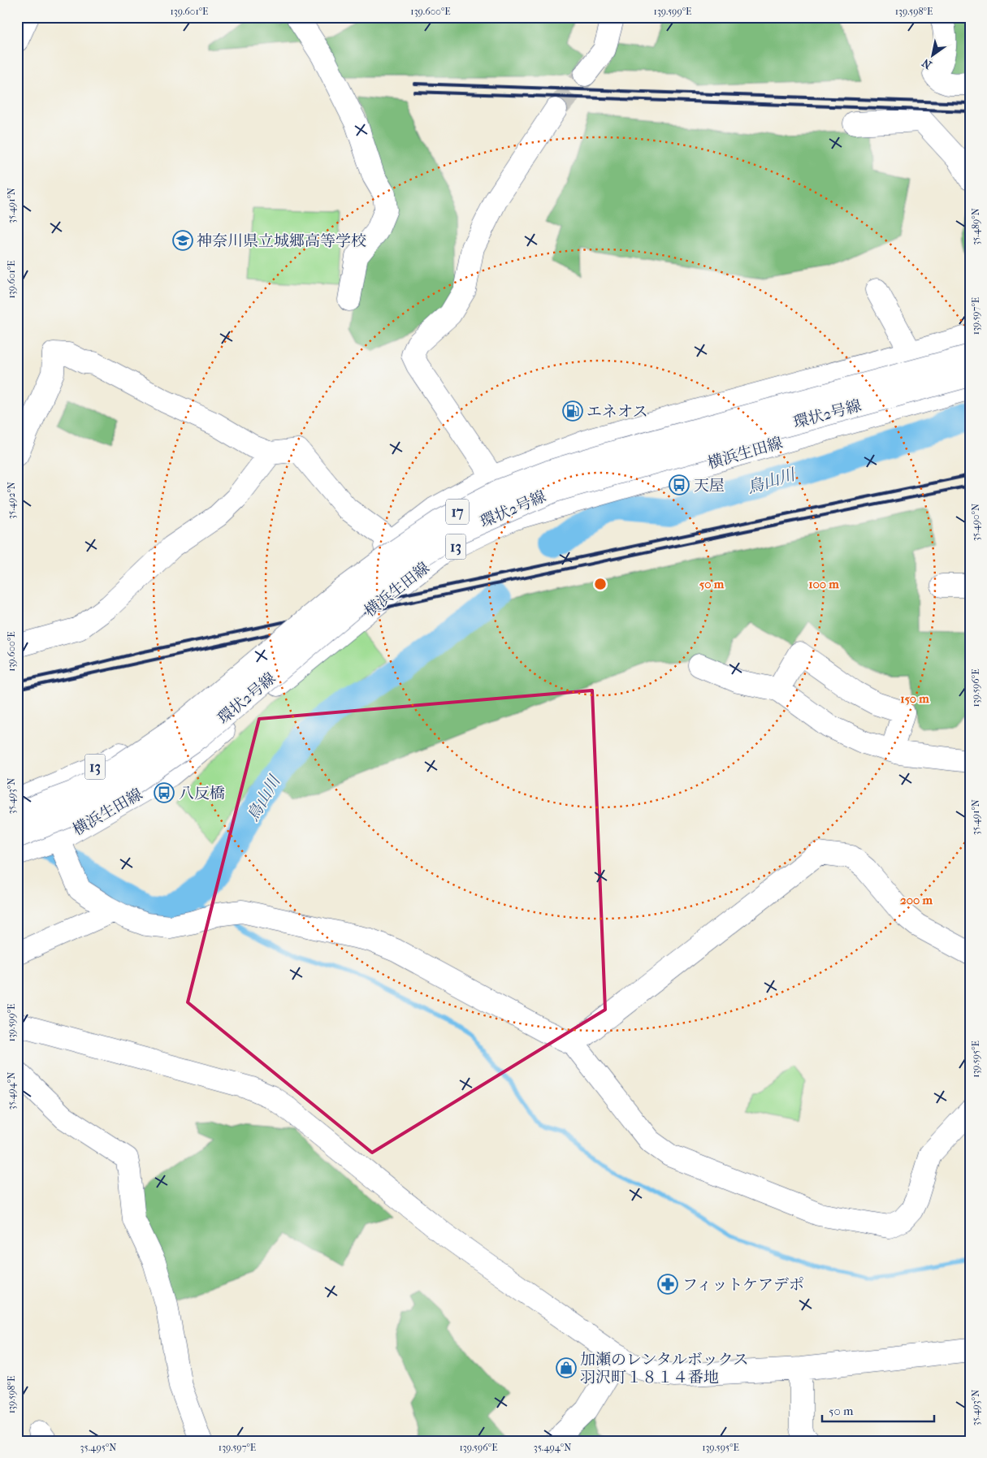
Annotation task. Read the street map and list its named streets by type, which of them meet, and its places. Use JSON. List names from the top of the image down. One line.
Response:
{"streets":{"street":["環状2号線","横浜生田線","17","13"]},"water":["鳥山川"],"places":{"school or university":["神奈川県立城郷高等学校"],"fuel station":["エネオス"],"bus stop":["天屋","八反橋"],"pharmacy":["フィットケアデポ"],"shop":["加瀬のレンタルボックス 羽沢町１８１４番地"]},"scale_bar":"50 m","north":"bottom left","coordinates":["139.601°E","139.600°E","139.599°E","139.598°E","35.491°N","35.489°N","139.597°E","35.492°N","35.490°N","139.596°E","35.493°N","139.595°E","35.494°N","35.495°N"],"rings":["50 m","100 m","150 m","200 m"]}
